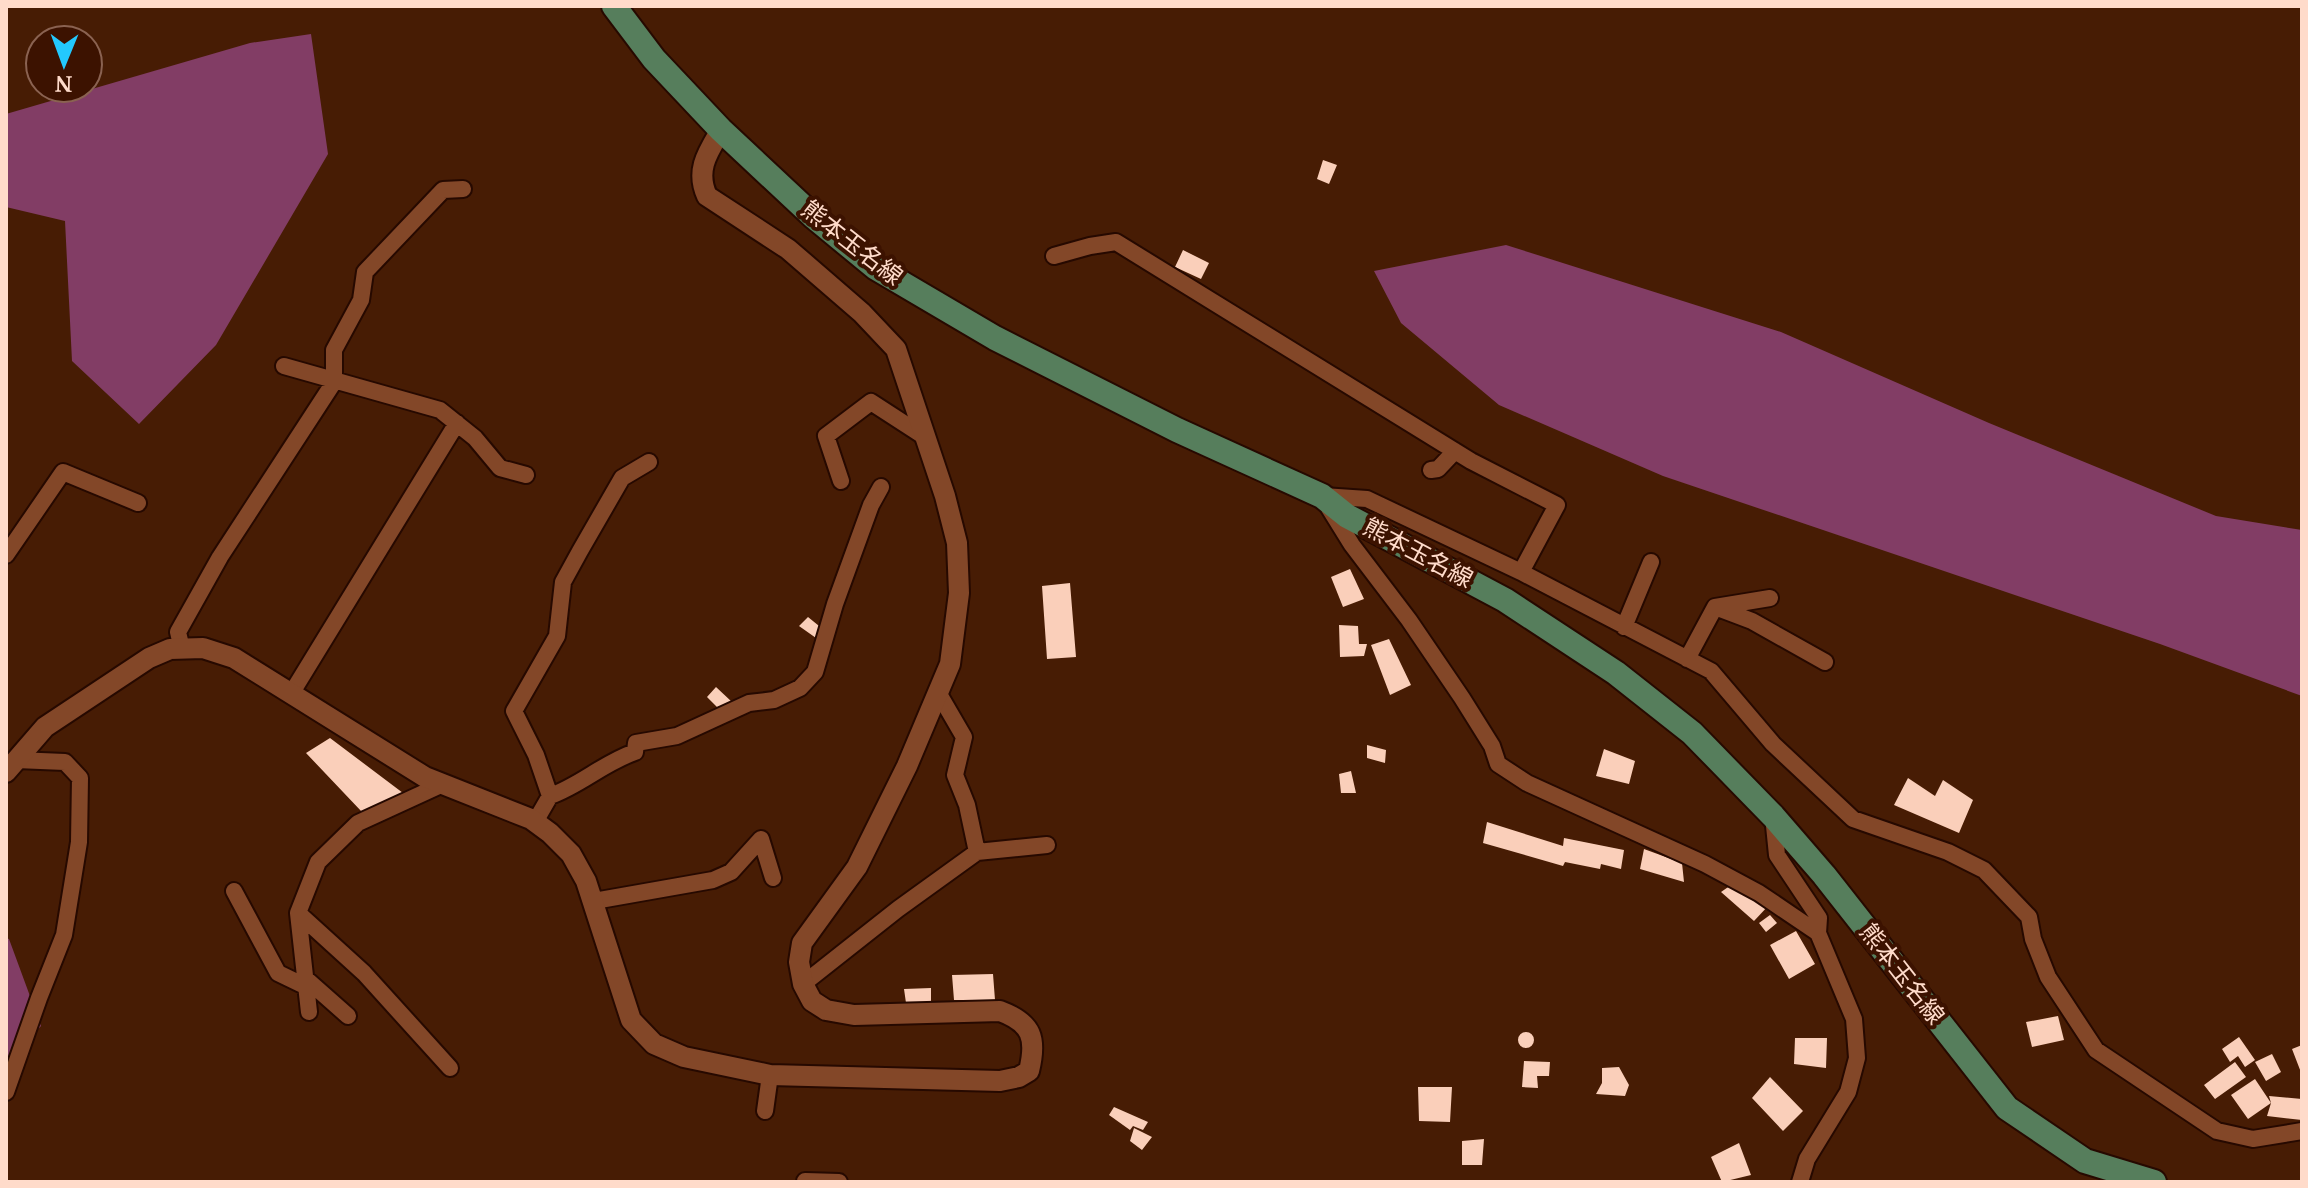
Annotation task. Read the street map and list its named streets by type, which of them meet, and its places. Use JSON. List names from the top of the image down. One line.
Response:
{"streets":{"main road":["熊本玉名線"]},"north":"bottom"}
